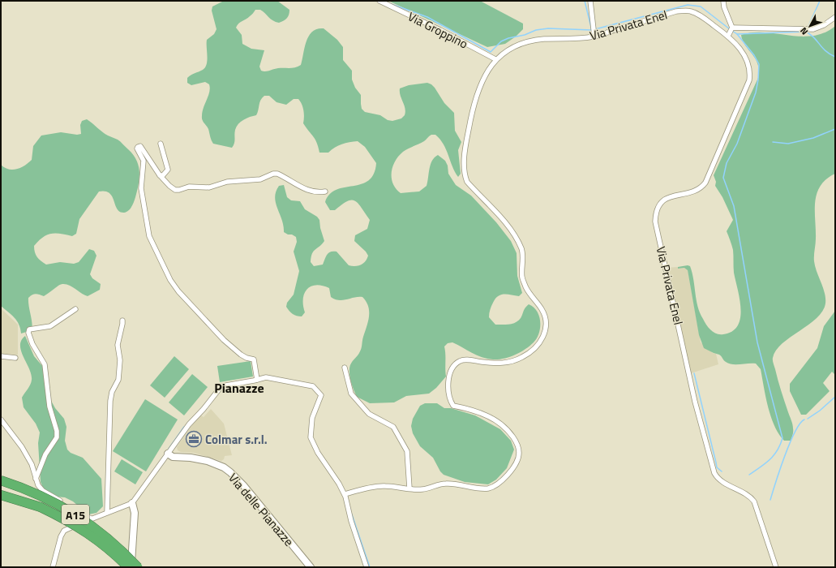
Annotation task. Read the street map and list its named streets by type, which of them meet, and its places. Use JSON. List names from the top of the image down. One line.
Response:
{"streets":{"highway":["A15"],"street":["Via Privata Enel","Via Groppino","Via delle Pianazze"]},"crossings":[["Via Privata Enel","Via Groppino"]],"districts":["Pianazze"],"places":{"office":["Colmar s.r.l."]},"north":"bottom left"}
